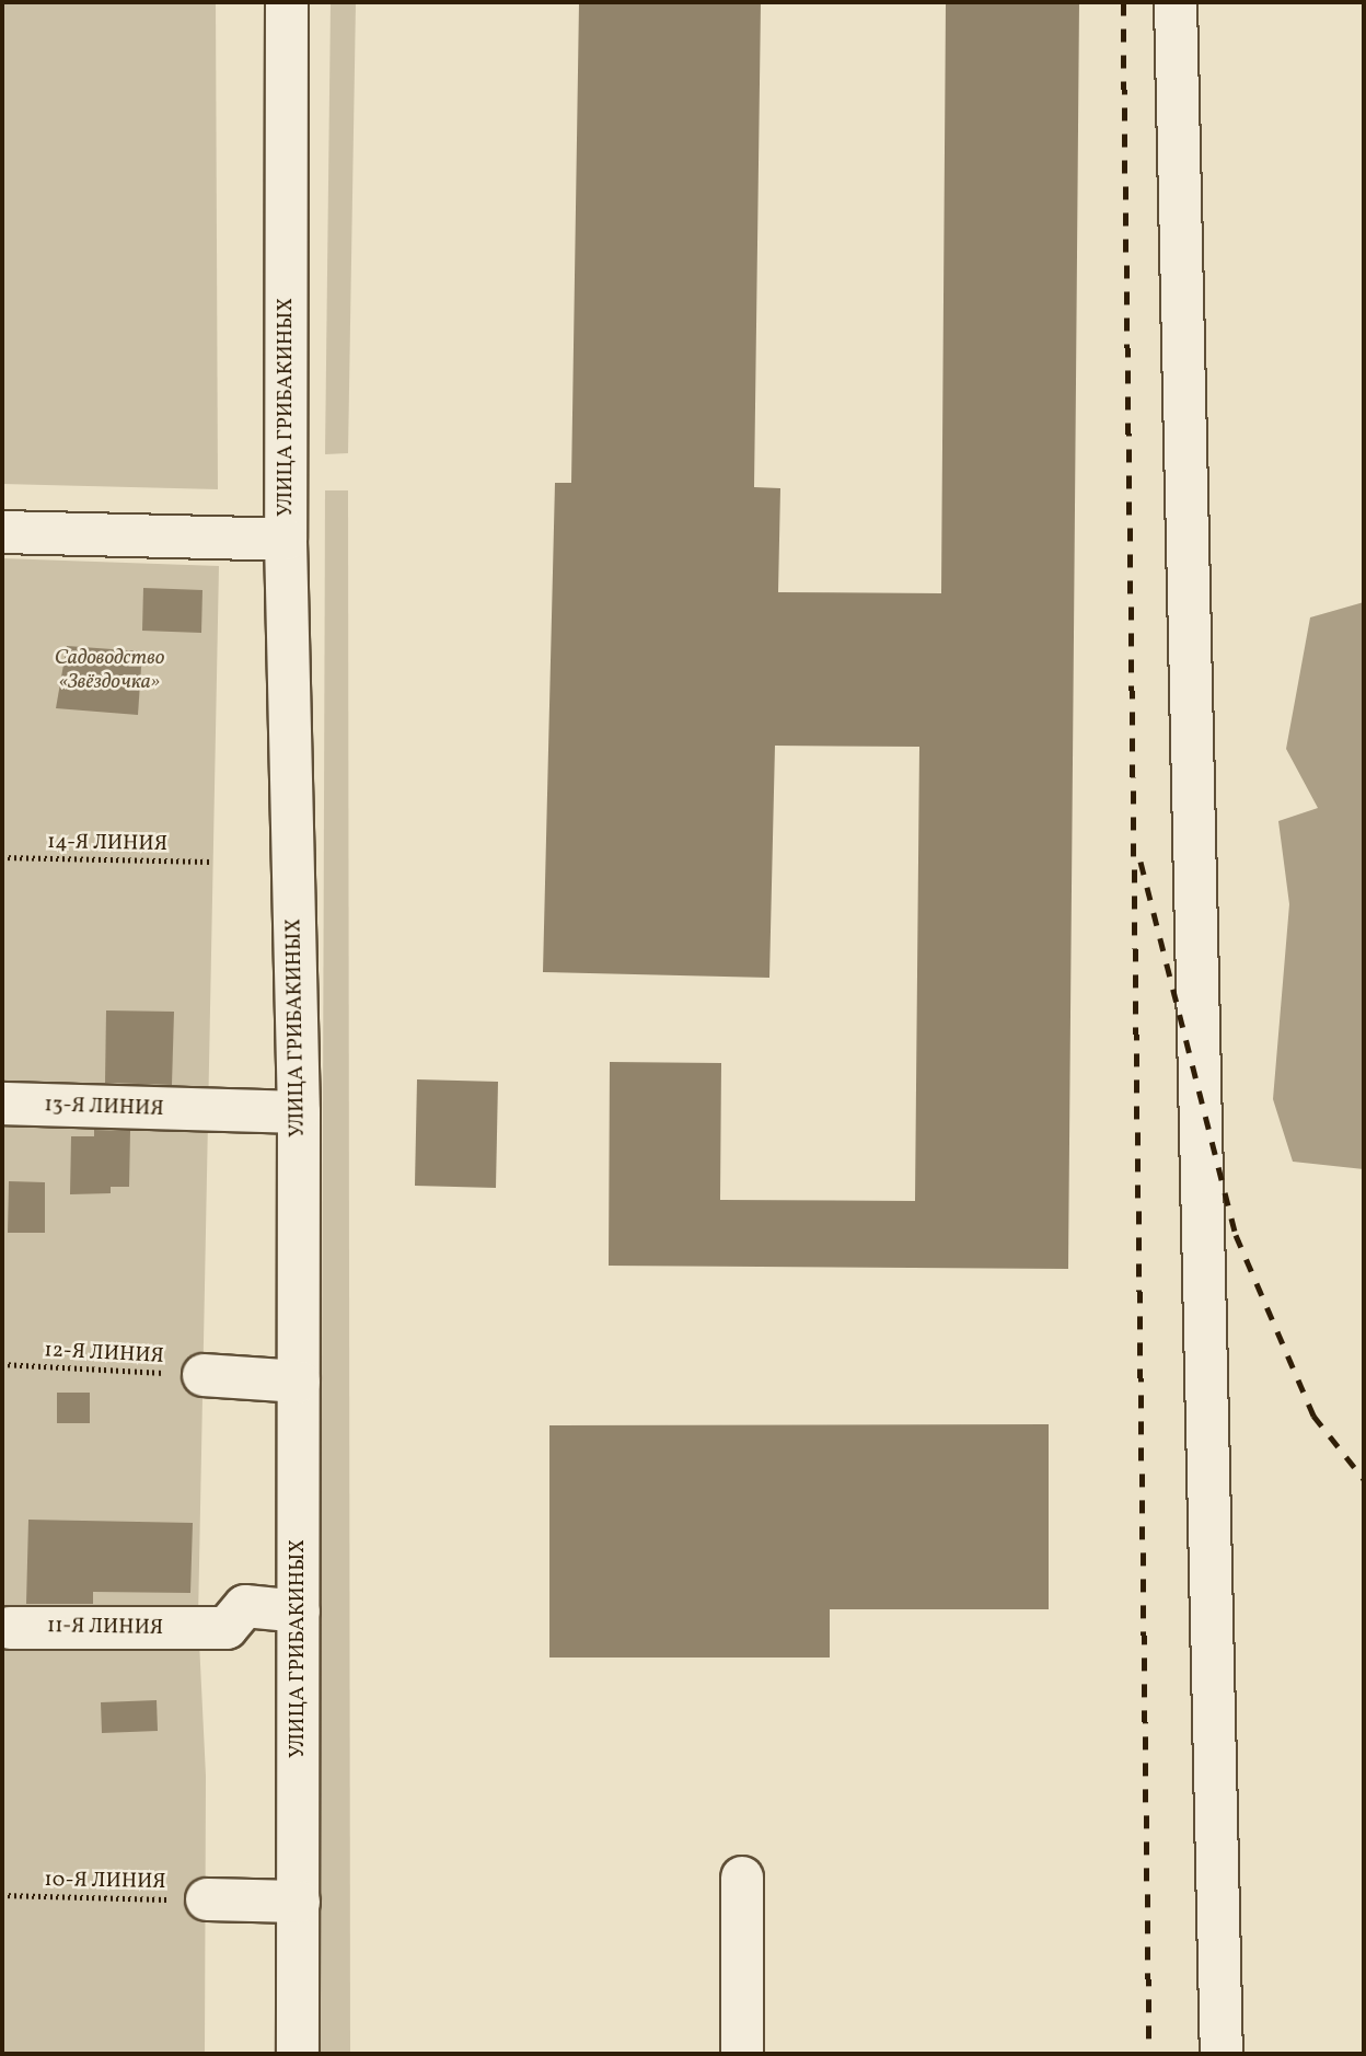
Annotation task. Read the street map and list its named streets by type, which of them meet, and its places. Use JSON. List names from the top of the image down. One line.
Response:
{"streets":{"street":["УЛИЦА ГРИБАКИНЫХ","13-Я ЛИНИЯ","11-Я ЛИНИЯ"],"path":["14-Я ЛИНИЯ","12-Я ЛИНИЯ","10-Я ЛИНИЯ"]},"crossings":[["УЛИЦА ГРИБАКИНЫХ","13-Я ЛИНИЯ"],["УЛИЦА ГРИБАКИНЫХ","11-Я ЛИНИЯ"]],"parks":["Садоводство «Звёздочка»"]}
